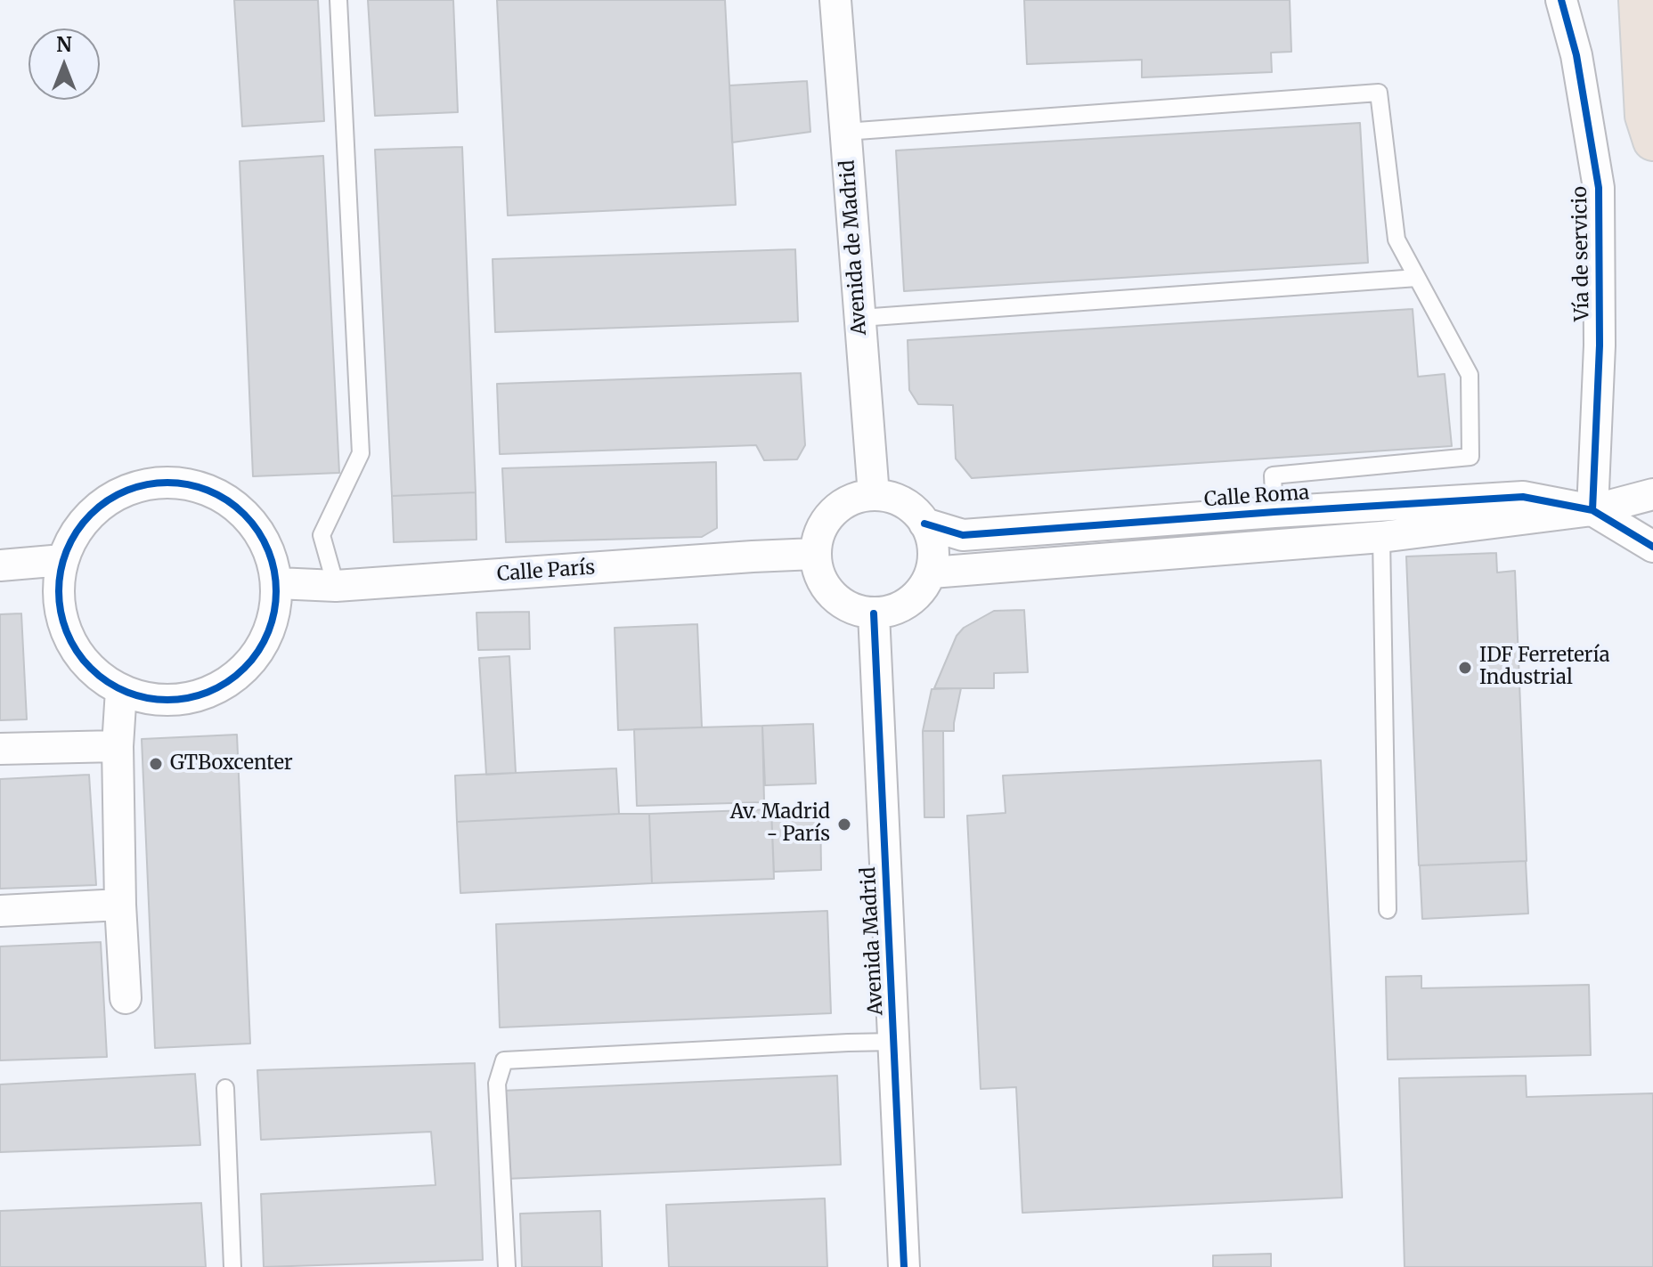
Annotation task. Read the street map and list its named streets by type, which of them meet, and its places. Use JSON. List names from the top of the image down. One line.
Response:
{"streets":{"street":["Avenida de Madrid","Vía de servicio","Calle Roma","Calle París","Avenida Madrid"]},"crossings":[["Avenida de Madrid","Calle Roma"],["Avenida de Madrid","Calle París"],["Avenida de Madrid","Avenida Madrid"],["Vía de servicio","Calle Roma"],["Calle Roma","Calle París"],["Calle Roma","Avenida Madrid"],["Calle París","Avenida Madrid"]],"places":["IDF Ferretería Industrial","GTBoxcenter","Av. Madrid - París"],"north":"top"}
